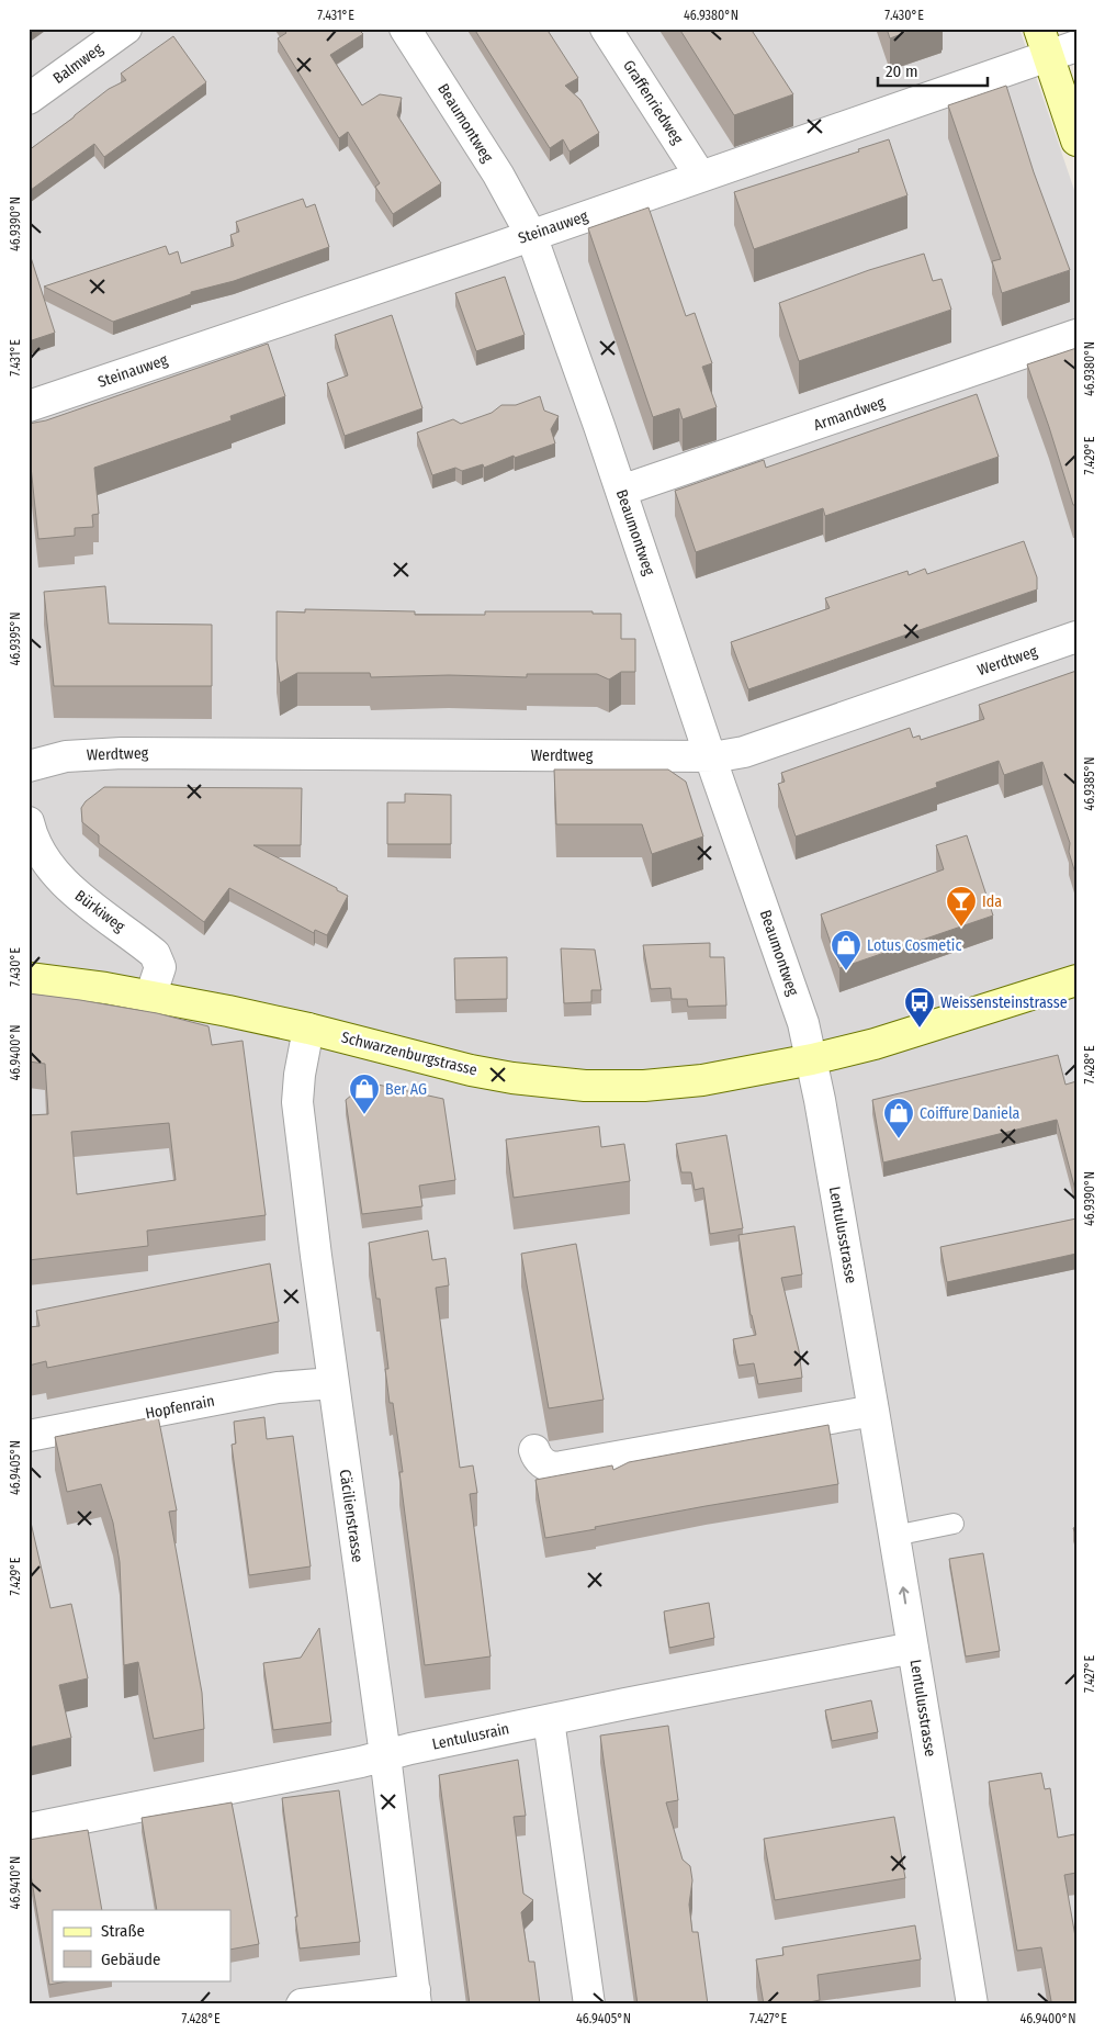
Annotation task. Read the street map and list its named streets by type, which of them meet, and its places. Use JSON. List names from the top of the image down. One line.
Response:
{"streets":{"main road":["Schwarzenburgstrasse"],"street":["Balmweg","Graffenriedweg","Beaumontweg","Steinauweg","Armandweg","Werdtweg","Bürkiweg","Lentulusstrasse","Hopfenrain","Cäcilienstrasse","Lentulusrain"]},"crossings":[["Graffenriedweg","Steinauweg"],["Beaumontweg","Steinauweg"],["Beaumontweg","Armandweg"],["Beaumontweg","Werdtweg"],["Beaumontweg","Schwarzenburgstrasse"],["Beaumontweg","Lentulusstrasse"],["Bürkiweg","Schwarzenburgstrasse"],["Schwarzenburgstrasse","Lentulusstrasse"],["Schwarzenburgstrasse","Cäcilienstrasse"],["Lentulusstrasse","Lentulusrain"],["Hopfenrain","Cäcilienstrasse"],["Cäcilienstrasse","Lentulusrain"]],"places":{"bar":["Ida"],"shop":["Lotus Cosmetic","Ber AG","Coiffure Daniela"],"bus stop":["Weissensteinstrasse"]},"legend":["Straße","Gebäude"],"scale_bar":"20 m","coordinates":["7.431°E","46.9380°N","7.430°E","46.9390°N","7.429°E","46.9395°N","46.9385°N","46.9400°N","7.428°E","46.9405°N","7.427°E","46.9410°N"]}
